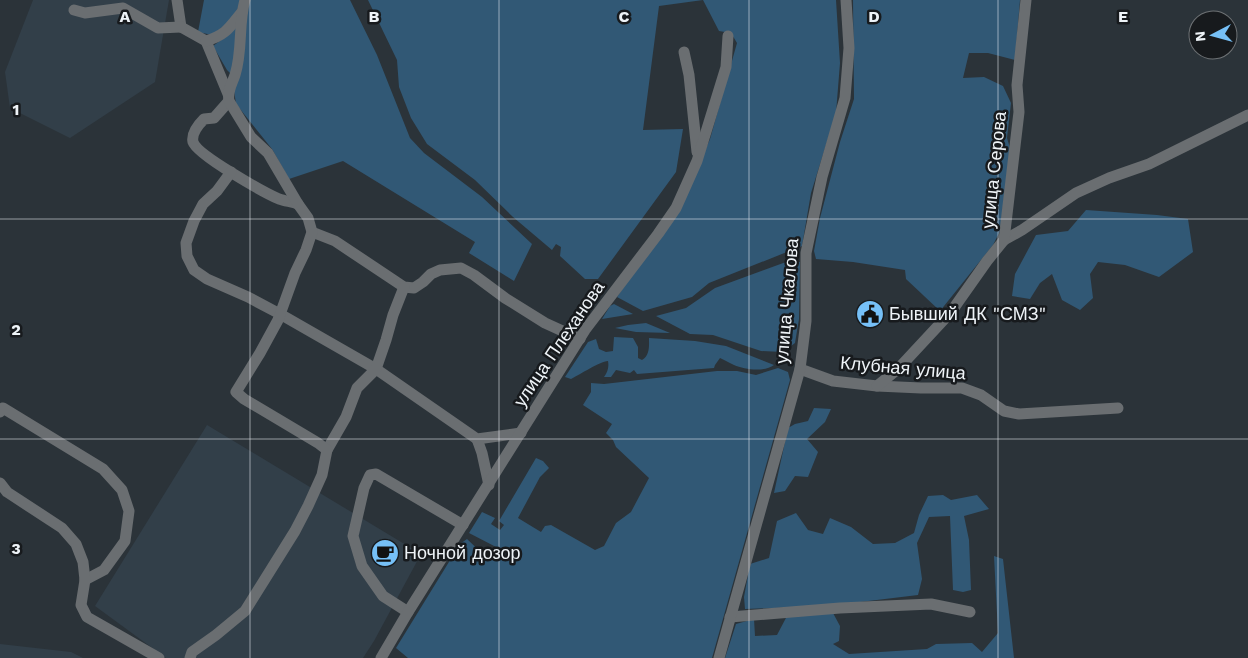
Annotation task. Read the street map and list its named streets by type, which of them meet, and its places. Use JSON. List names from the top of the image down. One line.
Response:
{"streets":{"street":["улица Серова","улица Чкалова","улица Плеханова","Клубная улица"]},"crossings":[["улица Серова","Клубная улица"],["улица Чкалова","Клубная улица"]],"places":{"public building":["Бывший ДК \"СМЗ\""],"cafe":["Ночной дозор"]},"north":"left","grid":{"columns":["A","B","C","D","E"],"rows":["1","2","3"]}}
